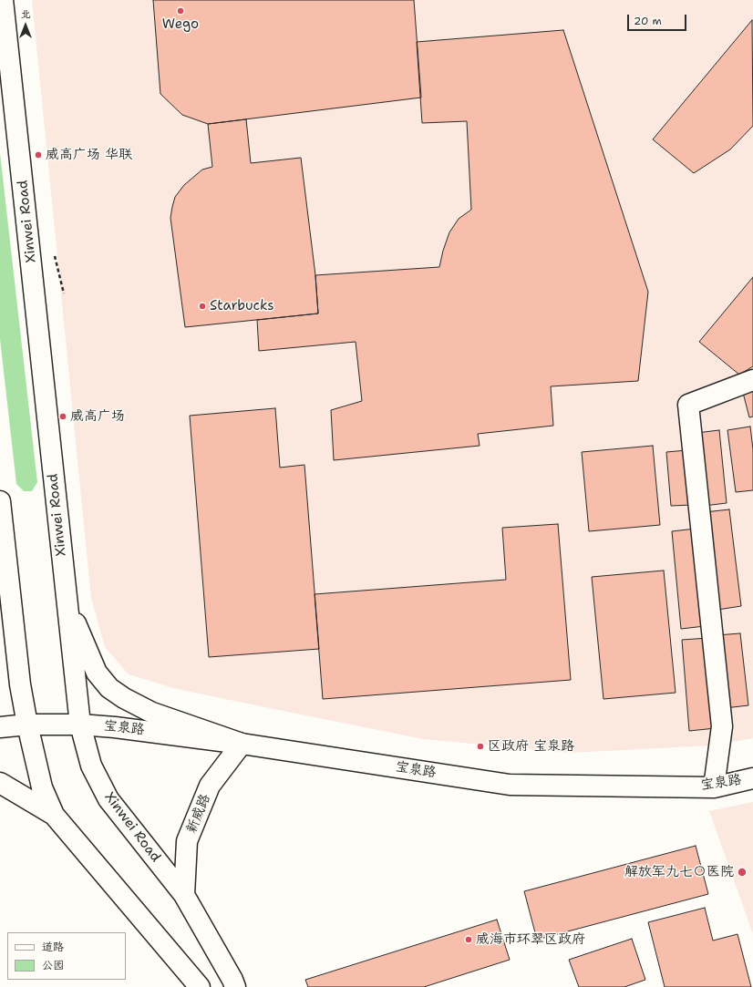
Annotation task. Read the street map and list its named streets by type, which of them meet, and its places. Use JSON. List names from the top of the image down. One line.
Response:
{"streets":{"main road":["Xinwei Road","宝泉路","新威路"]},"crossings":[["Xinwei Road","宝泉路"],["Xinwei Road","新威路"],["宝泉路","新威路"]],"places":["Wego","威高广场 华联","Starbucks","威高广场","区政府 宝泉路","解放军九七〇医院","威海市环翠区政府"],"legend":["道路","公园"],"scale_bar":"20 m","north":"top"}
